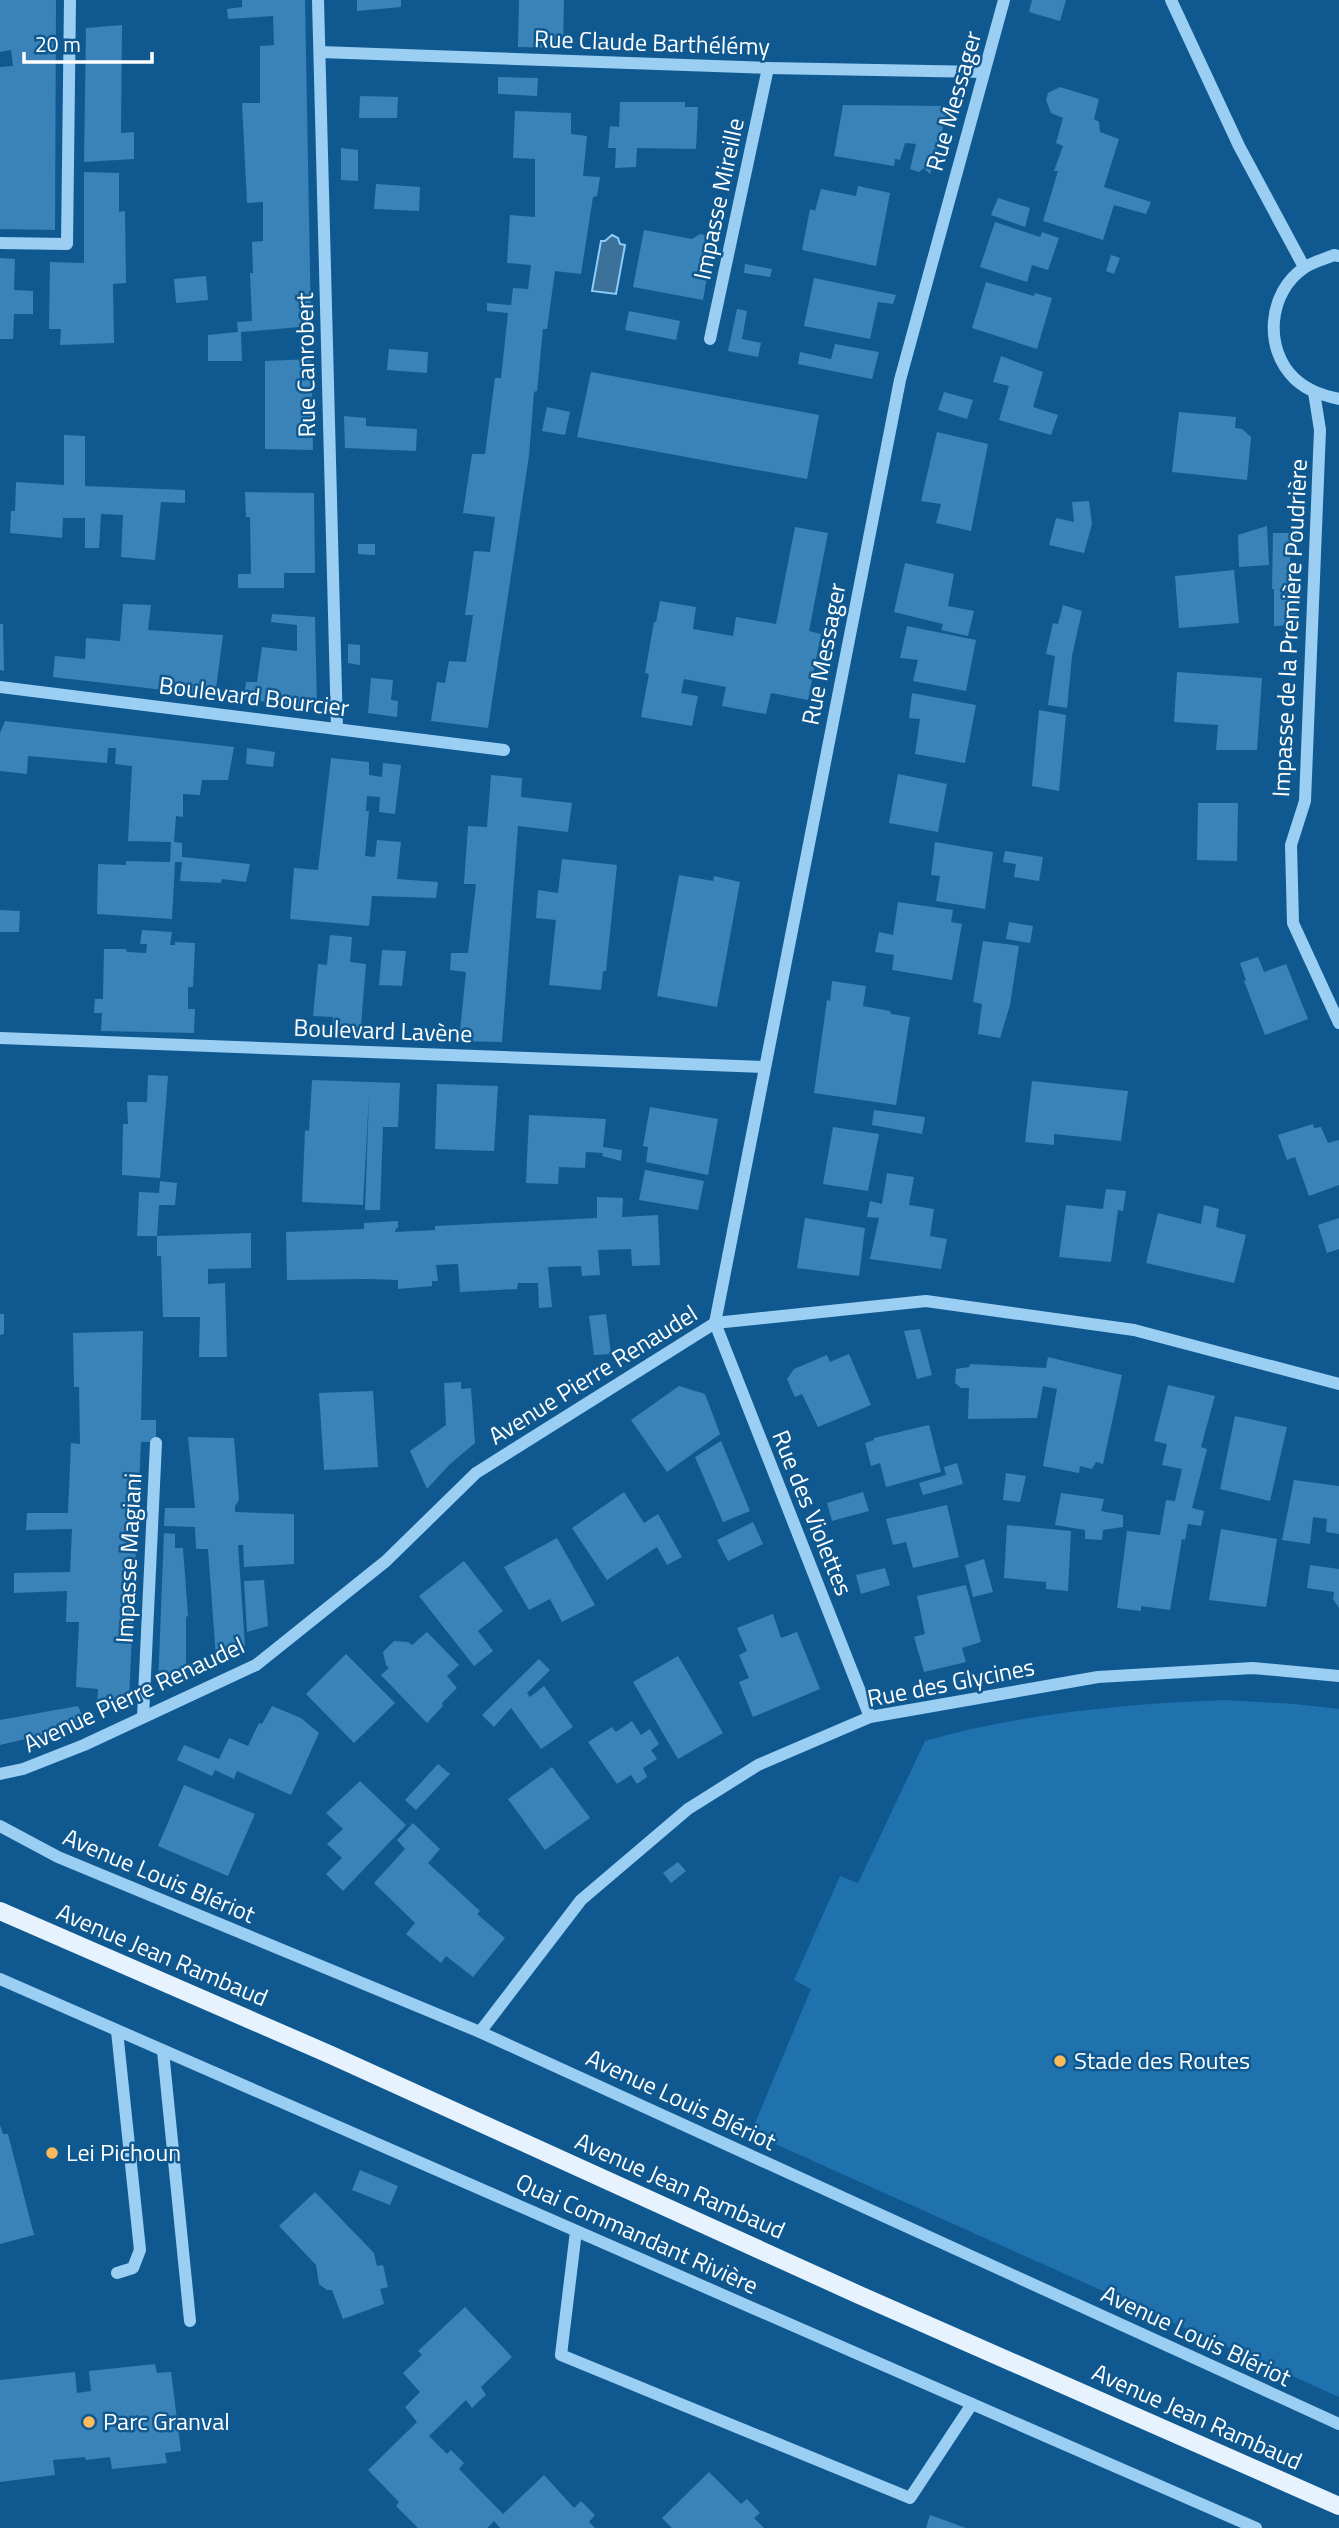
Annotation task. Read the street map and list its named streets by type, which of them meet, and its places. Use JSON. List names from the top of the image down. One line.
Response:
{"streets":{"main road":["Avenue Jean Rambaud"],"street":["Rue Claude Barthélémy","Rue Messager","Impasse Mireille","Rue Canrobert","Impasse de la Première Poudrière","Boulevard Bourcier","Boulevard Lavène","Avenue Pierre Renaudel","Rue des Violettes","Impasse Magiani","Rue des Glycines","Avenue Louis Blériot","Quai Commandant Rivière"]},"crossings":[["Rue Claude Barthélémy","Rue Messager"],["Rue Claude Barthélémy","Impasse Mireille"],["Rue Claude Barthélémy","Rue Canrobert"],["Rue Messager","Boulevard Lavène"],["Rue Messager","Avenue Pierre Renaudel"],["Rue Messager","Rue des Violettes"],["Rue Canrobert","Boulevard Bourcier"],["Avenue Pierre Renaudel","Rue des Violettes"],["Avenue Pierre Renaudel","Impasse Magiani"],["Rue des Violettes","Rue des Glycines"],["Rue des Glycines","Avenue Louis Blériot"]],"places":["Stade des Routes","Lei Pichoun","Parc Granval"],"scale_bar":"20 m"}
